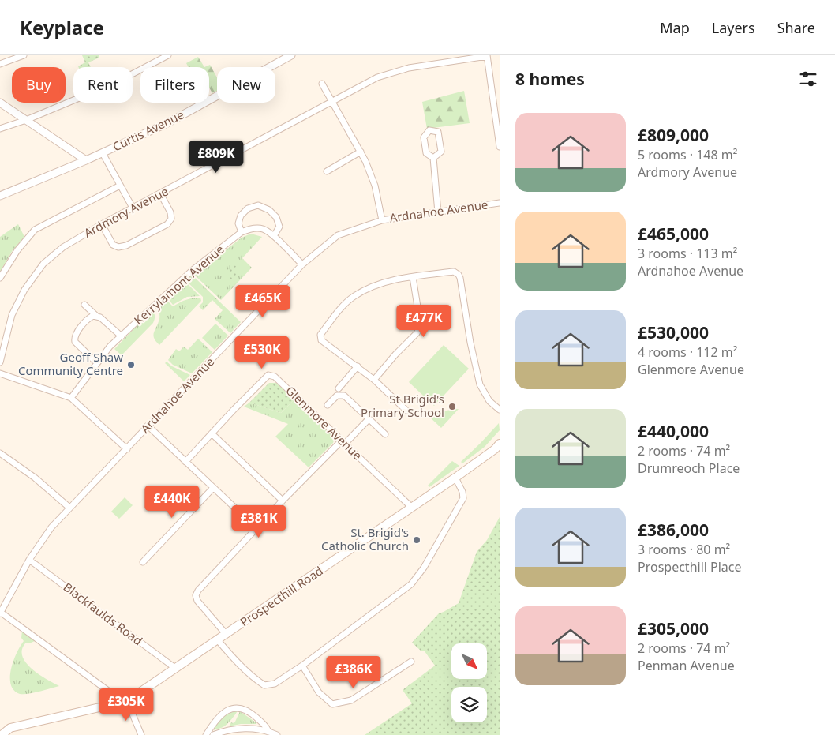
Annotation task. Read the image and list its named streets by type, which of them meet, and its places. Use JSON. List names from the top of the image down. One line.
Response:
{"streets":{"main road":["Prospecthill Road"],"street":["Curtis Avenue","Ardnahoe Avenue","Ardmory Avenue","Kerrylamont Avenue","Glenmore Avenue","Blackfaulds Road"]},"crossings":[["Ardnahoe Avenue","Kerrylamont Avenue"],["Ardnahoe Avenue","Blackfaulds Road"],["Glenmore Avenue","Prospecthill Road"],["Prospecthill Road","Blackfaulds Road"]],"places":["Geoff Shaw Community Centre","St Brigid's Primary School","St. Brigid's Catholic Church"],"north":"bottom right","page":{"header":"Keyplace","nav":["Map","Layers","Share"],"heading":"8 homes","chip":["Buy","Rent","Filters","New"],"list":[{"name":"£809,000","note":"5 rooms · 148 m² · Ardmory Avenue"},{"name":"£465,000","note":"3 rooms · 113 m² · Ardnahoe Avenue"},{"name":"£530,000","note":"4 rooms · 112 m² · Glenmore Avenue"},{"name":"£440,000","note":"2 rooms · 74 m² · Drumreoch Place"},{"name":"£386,000","note":"3 rooms · 80 m² · Prospecthill Place"},{"name":"£305,000","note":"2 rooms · 74 m² · Penman Avenue"}],"price":["£809K","£465K","£477K","£530K","£440K","£381K","£386K","£305K"]}}
